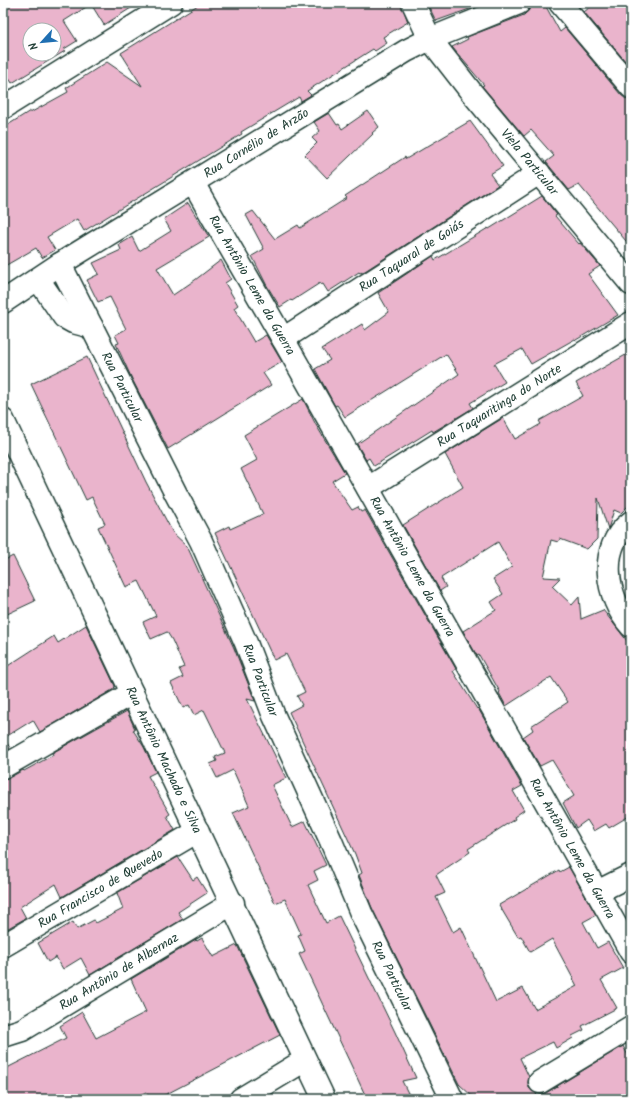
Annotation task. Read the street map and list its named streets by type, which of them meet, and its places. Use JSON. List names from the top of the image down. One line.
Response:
{"streets":{"street":["Rua Cornélio de Arzão","Viela Particular","Rua Taquaral de Goiás","Rua Antônio Leme da Guerra","Rua Particular","Rua Taquaritinga do Norte","Rua Antônio Machado e Silva","Rua Francisco de Quevedo","Rua Antônio de Albernaz"]},"crossings":[["Rua Cornélio de Arzão","Viela Particular"],["Rua Cornélio de Arzão","Rua Antônio Leme da Guerra"],["Rua Cornélio de Arzão","Rua Particular"],["Viela Particular","Rua Taquaral de Goiás"],["Rua Taquaral de Goiás","Rua Antônio Leme da Guerra"],["Rua Antônio Leme da Guerra","Rua Taquaritinga do Norte"],["Rua Antônio Machado e Silva","Rua Francisco de Quevedo"],["Rua Antônio Machado e Silva","Rua Antônio de Albernaz"]],"north":"bottom left"}
